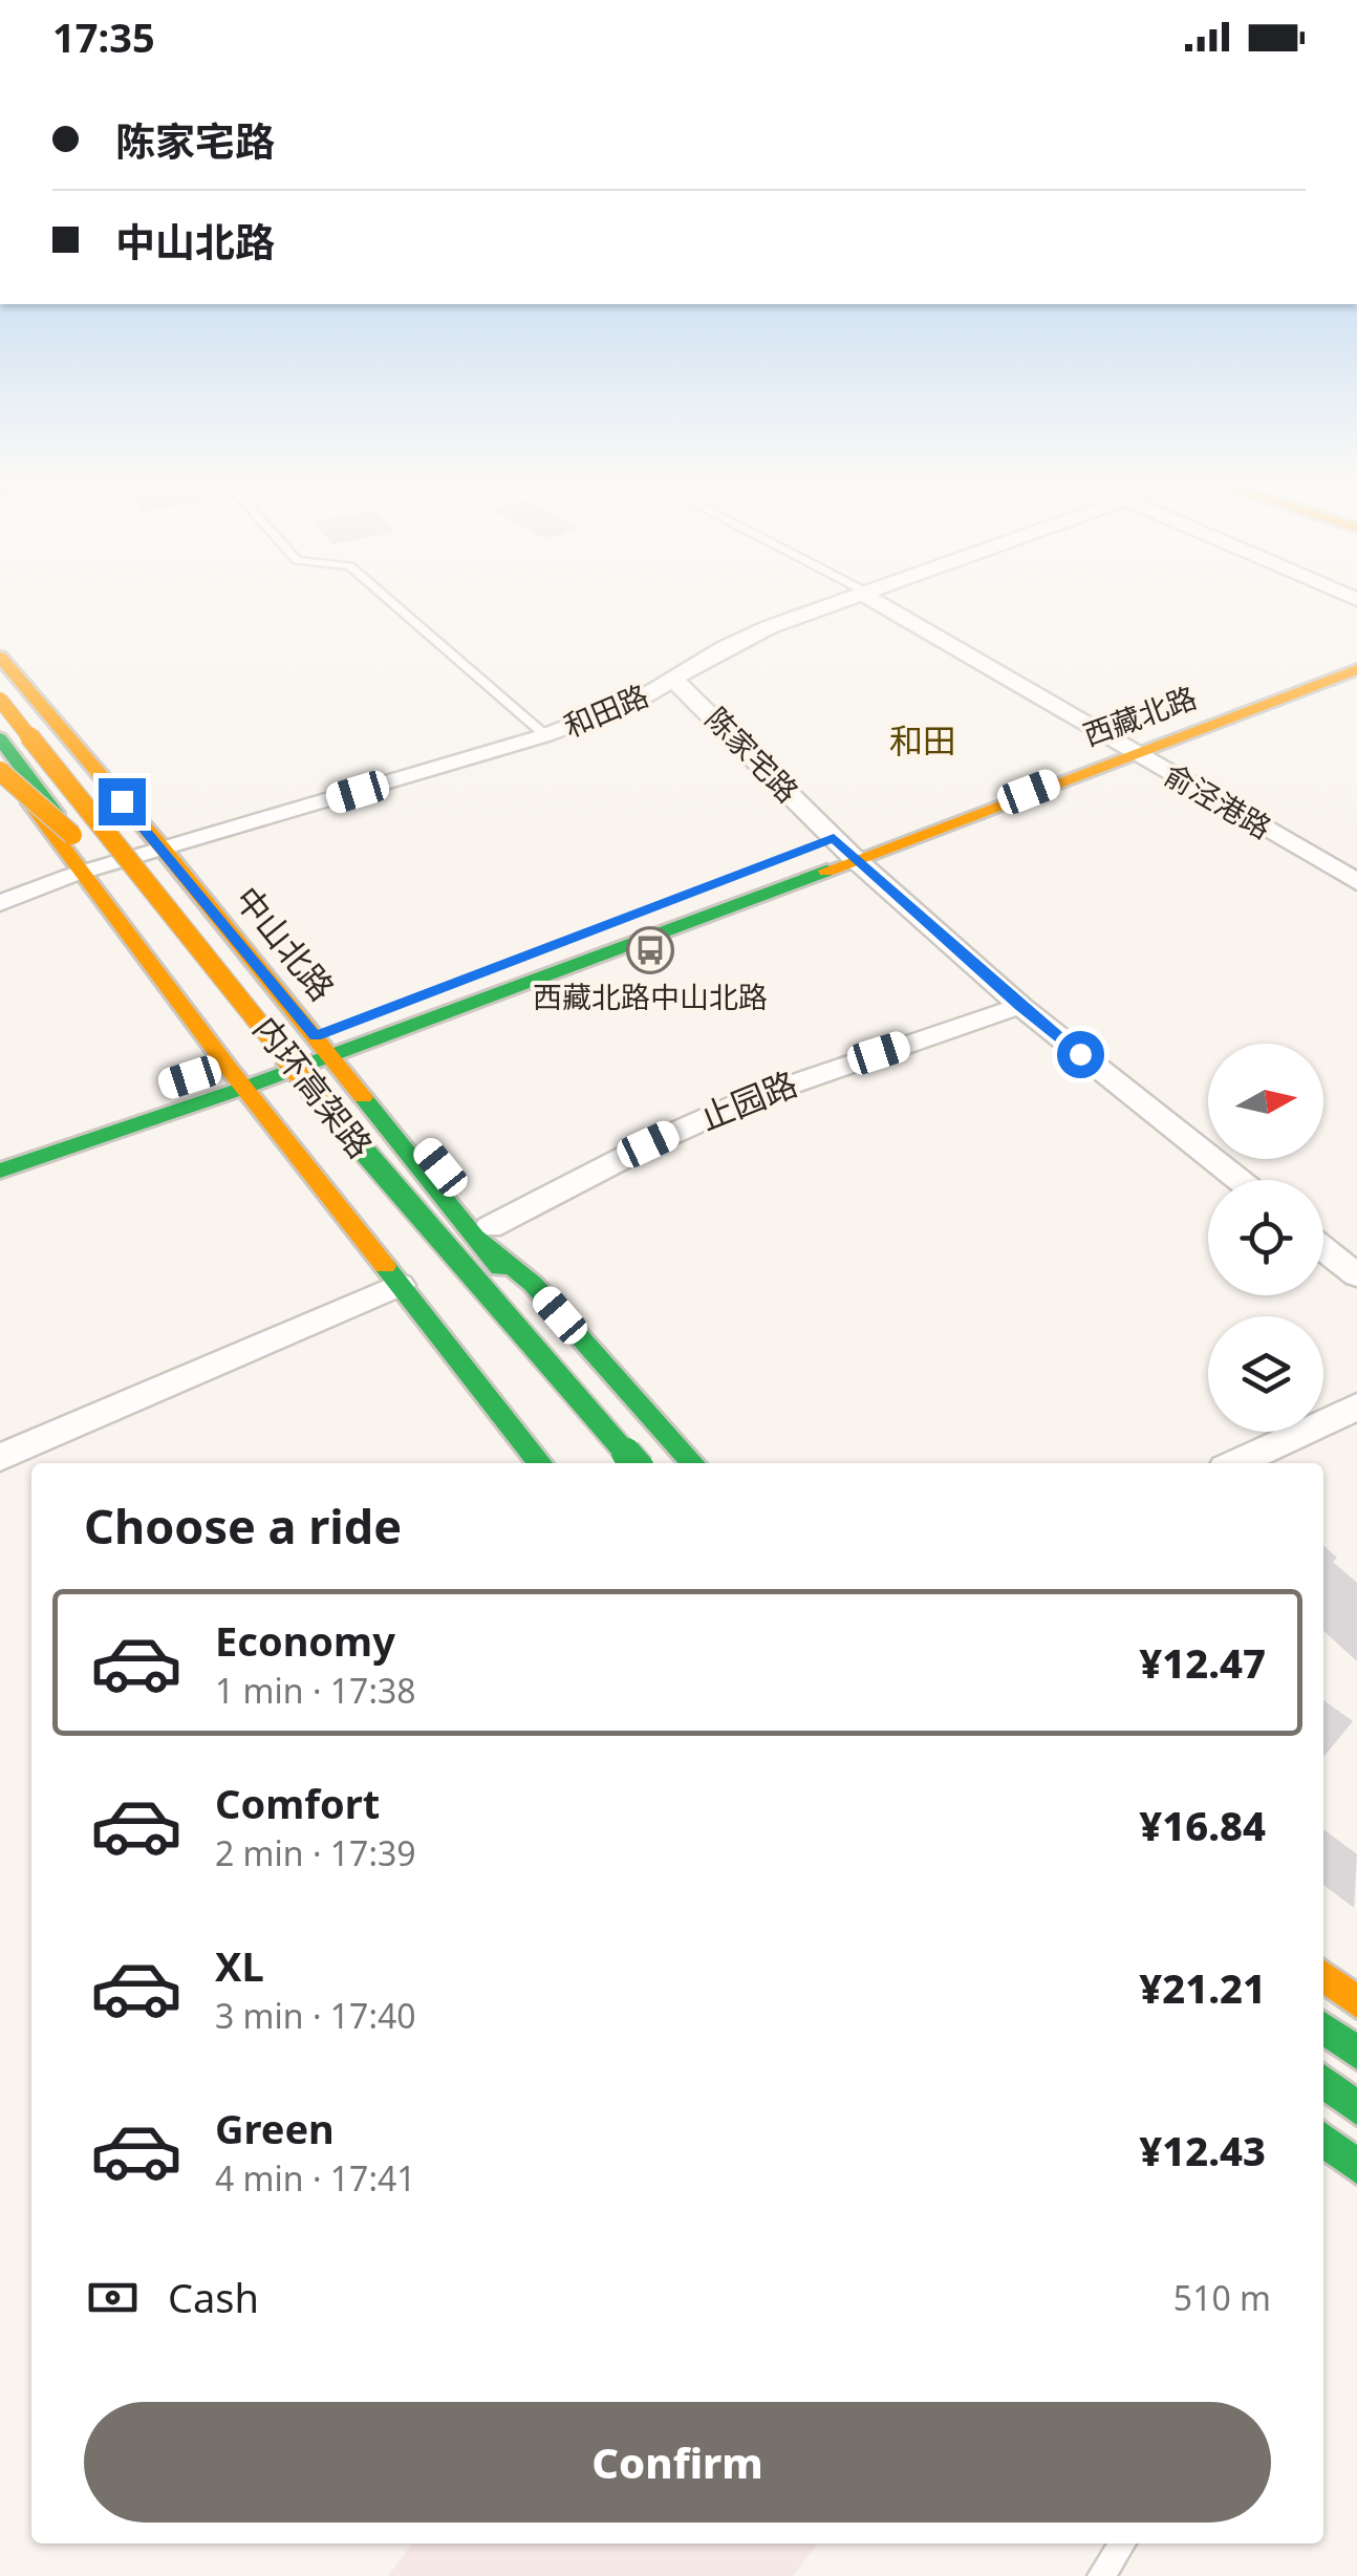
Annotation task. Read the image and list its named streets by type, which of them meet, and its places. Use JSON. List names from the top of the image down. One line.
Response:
{"streets":{"main road":["西藏北路","中山北路","内环高架路"],"street":["和田路","陈家宅路","俞泾港路","止园路"]},"crossings":[["和田路","陈家宅路"],["和田路","中山北路"],["西藏北路","陈家宅路"],["西藏北路","俞泾港路"],["西藏北路","中山北路"],["陈家宅路","止园路"]],"districts":["和田"],"places":{"bus stop":["西藏北路中山北路"]},"north":"right","page":{"status":"17:35","banner":["陈家宅路","中山北路"],"heading":"Choose a ride","list":[{"name":"Economy","note":"1 min · 17:38","value":"¥12.47"},{"name":"Comfort","note":"2 min · 17:39","value":"¥16.84"},{"name":"XL","note":"3 min · 17:40","value":"¥21.21"},{"name":"Green","note":"4 min · 17:41","value":"¥12.43"}],"pay":["Cash","510 m"],"buttons":"Confirm"}}
